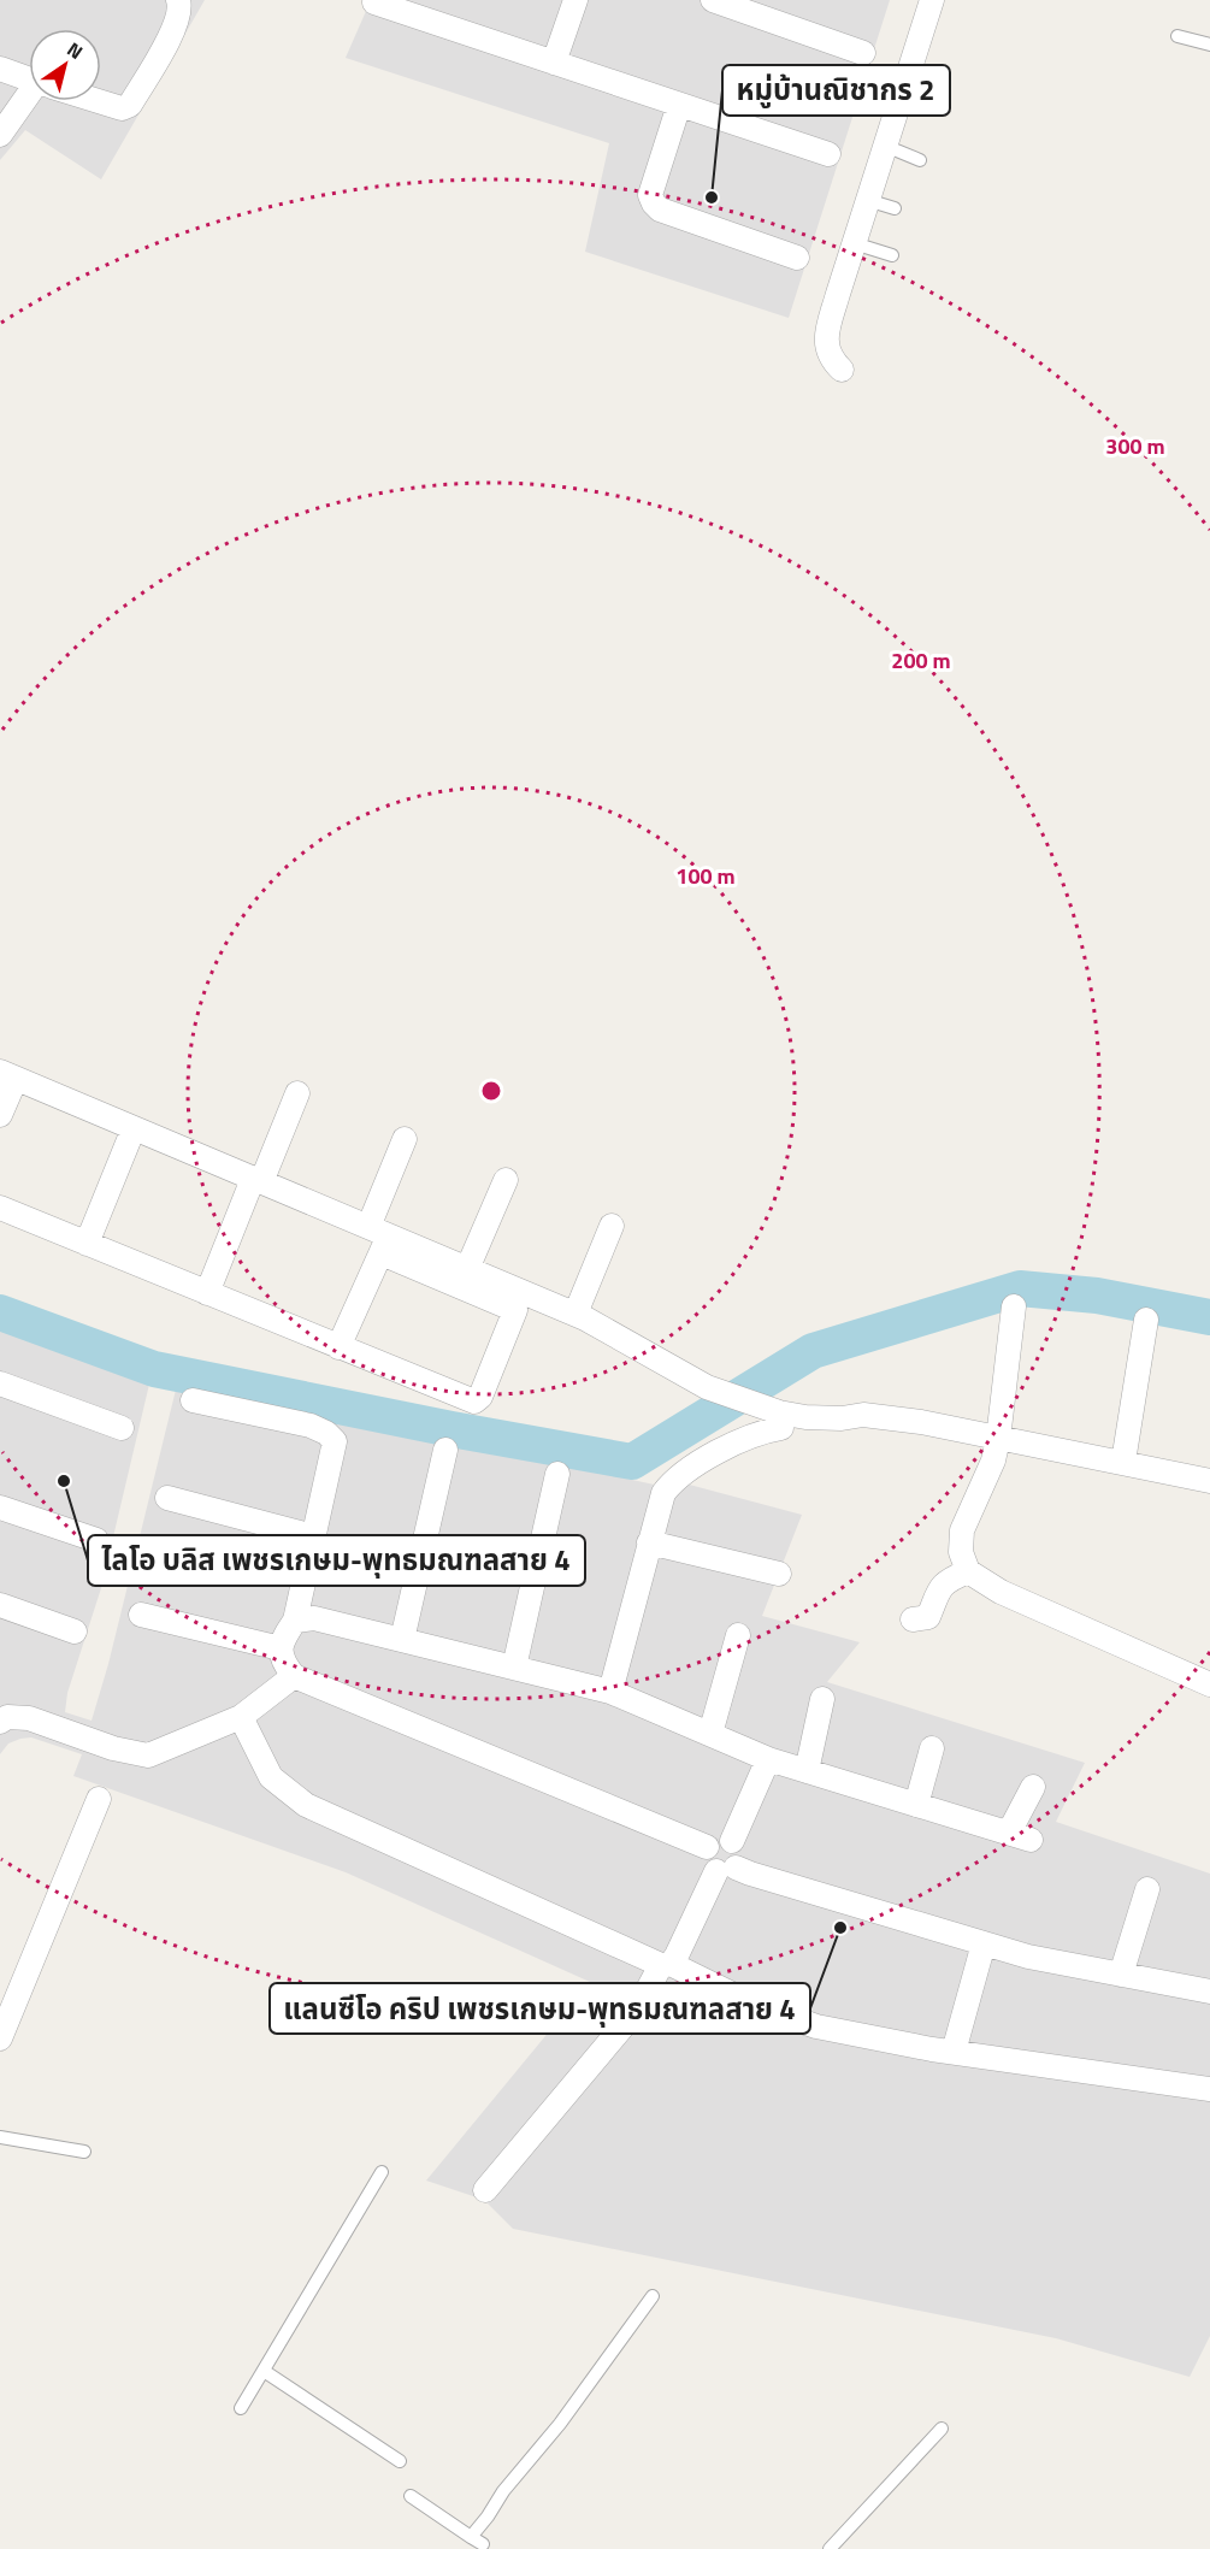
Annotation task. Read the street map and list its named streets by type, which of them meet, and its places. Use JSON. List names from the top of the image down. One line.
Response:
{"places":["หมู่บ้านณิชากร 2","ไลโอ บลิส เพชรเกษม-พุทธมณฑลสาย 4","แลนซีโอ คริป เพชรเกษม-พุทธมณฑลสาย 4"],"north":"top right","rings":["300 m","200 m","100 m"]}
